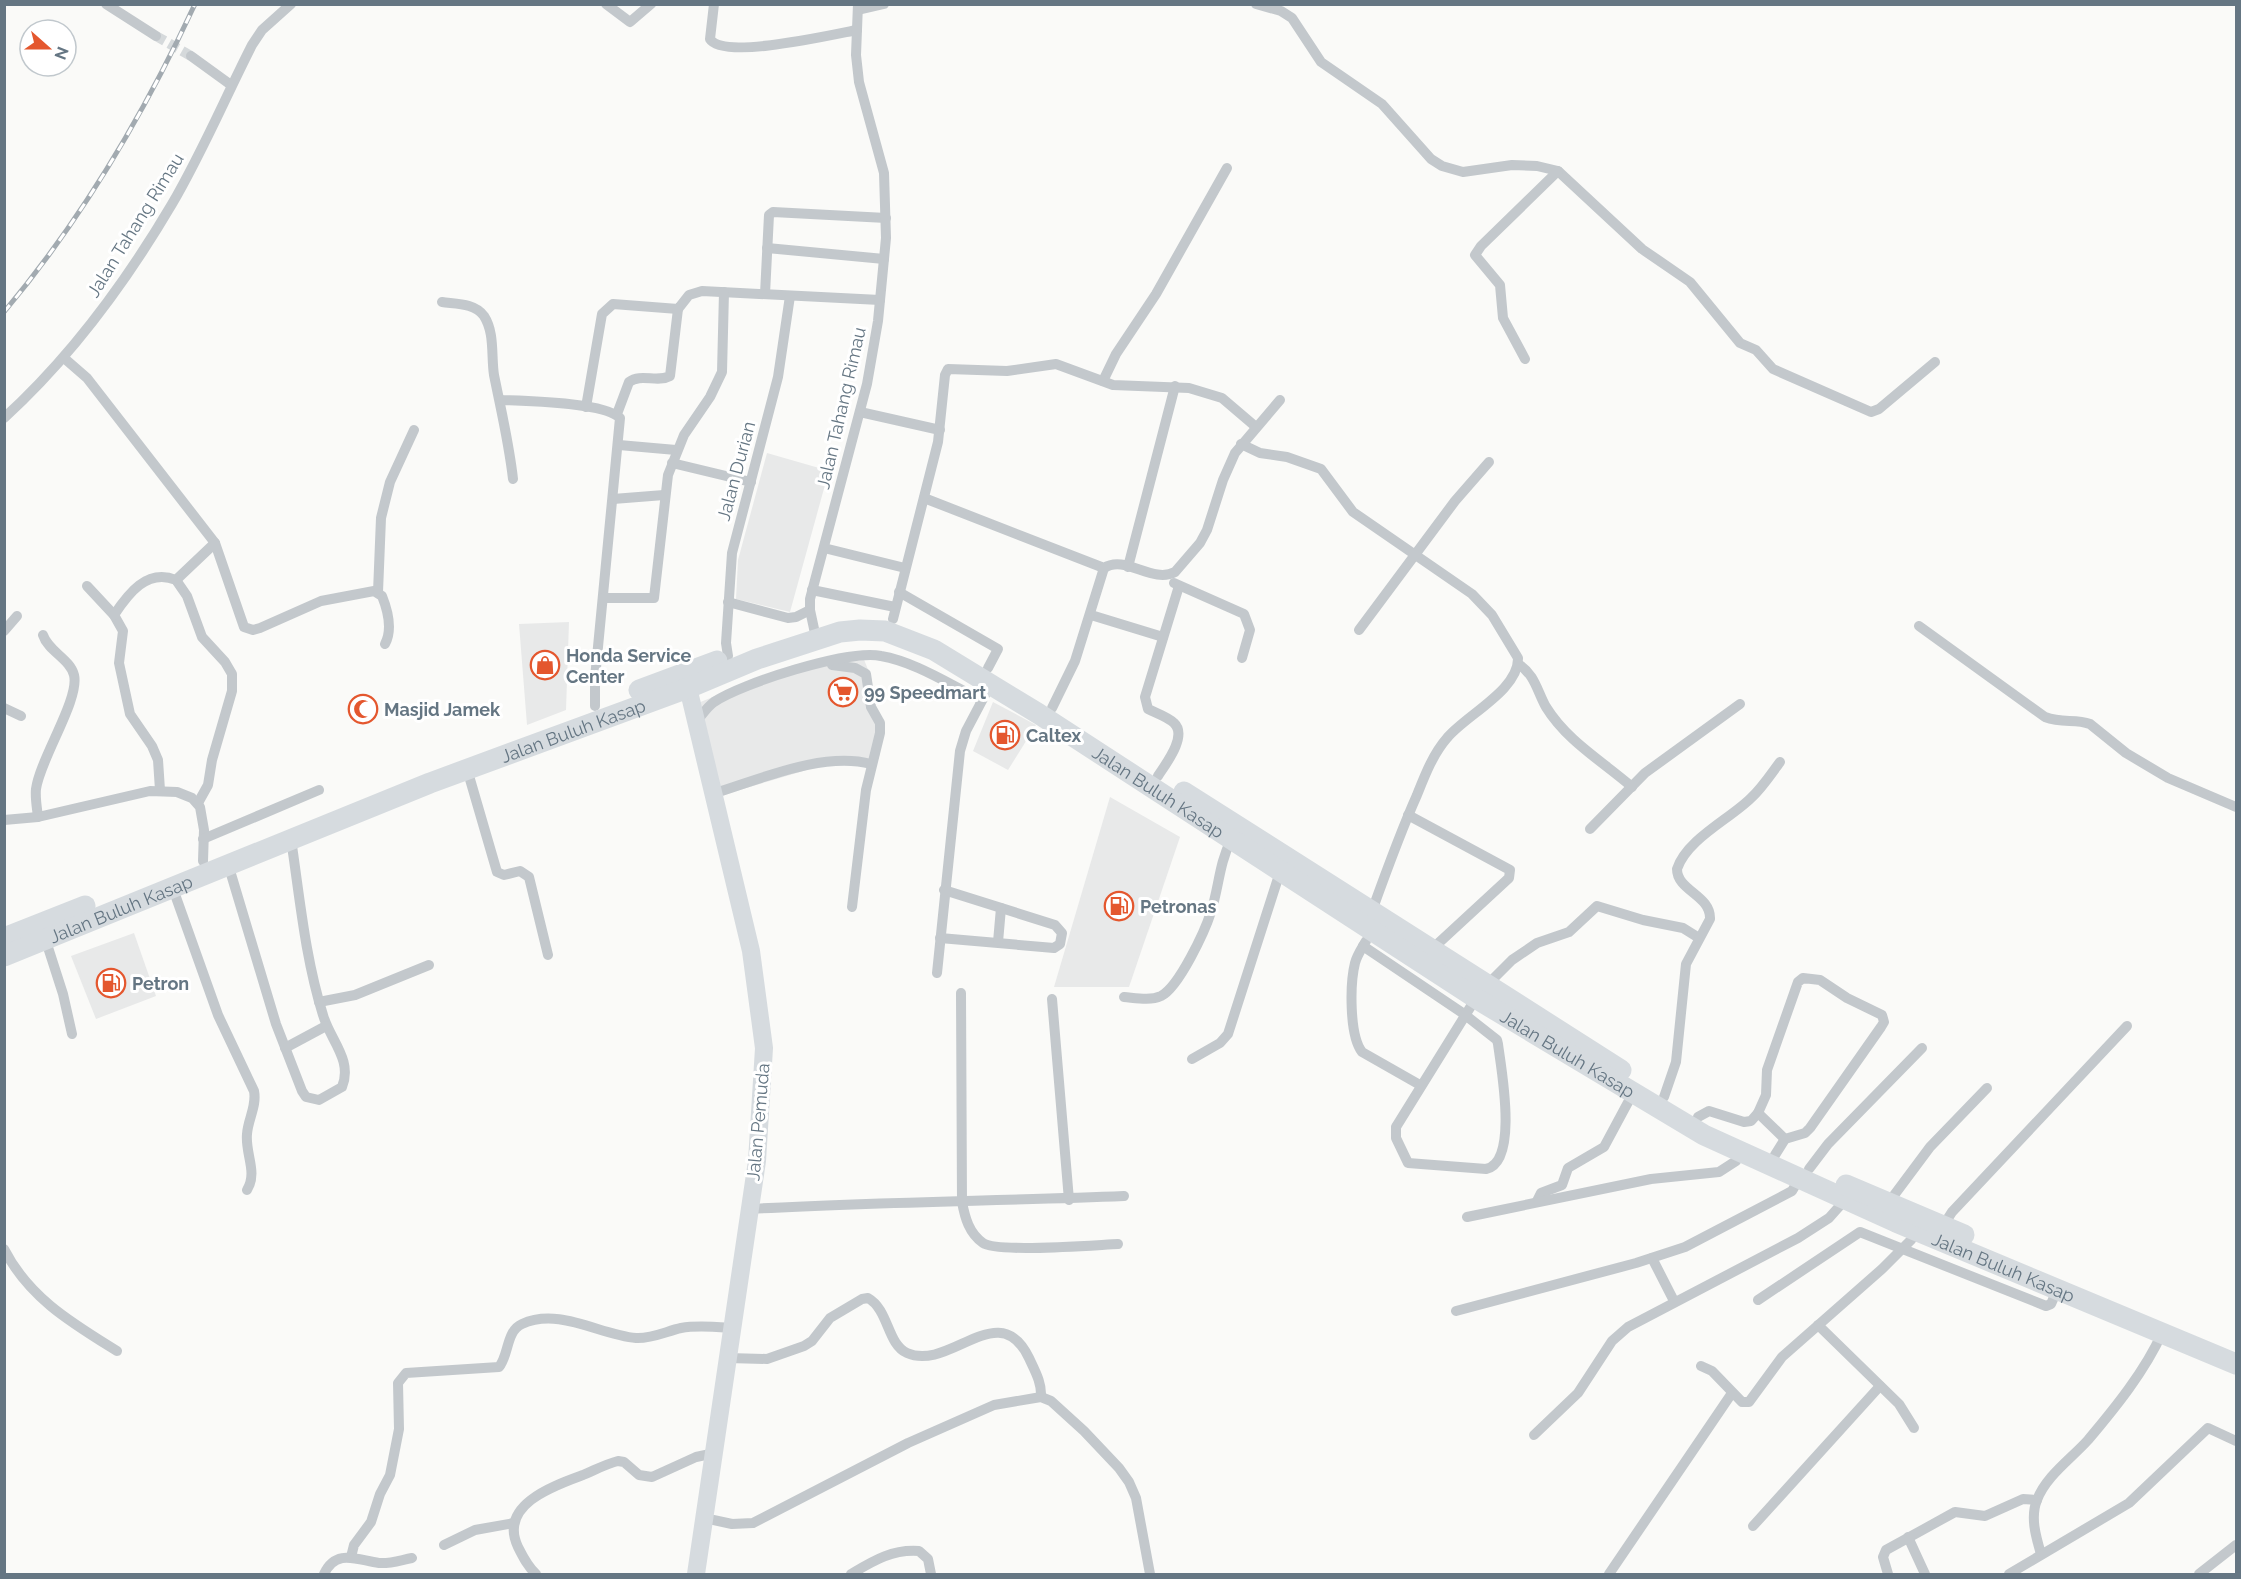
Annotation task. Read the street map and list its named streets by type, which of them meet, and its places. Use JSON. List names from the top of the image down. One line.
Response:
{"streets":{"highway":["Jalan Buluh Kasap"],"main road":["Jalan Pemuda"],"street":["Jalan Tahang Rimau","Jalan Durian"]},"crossings":[["Jalan Tahang Rimau","Jalan Buluh Kasap"],["Jalan Durian","Jalan Buluh Kasap"],["Jalan Buluh Kasap","Jalan Pemuda"]],"places":{"shop":["Honda Service Center"],"supermarket":["99 Speedmart"],"mosque":["Masjid Jamek"],"fuel station":["Caltex","Petronas","Petron"]},"north":"right"}
